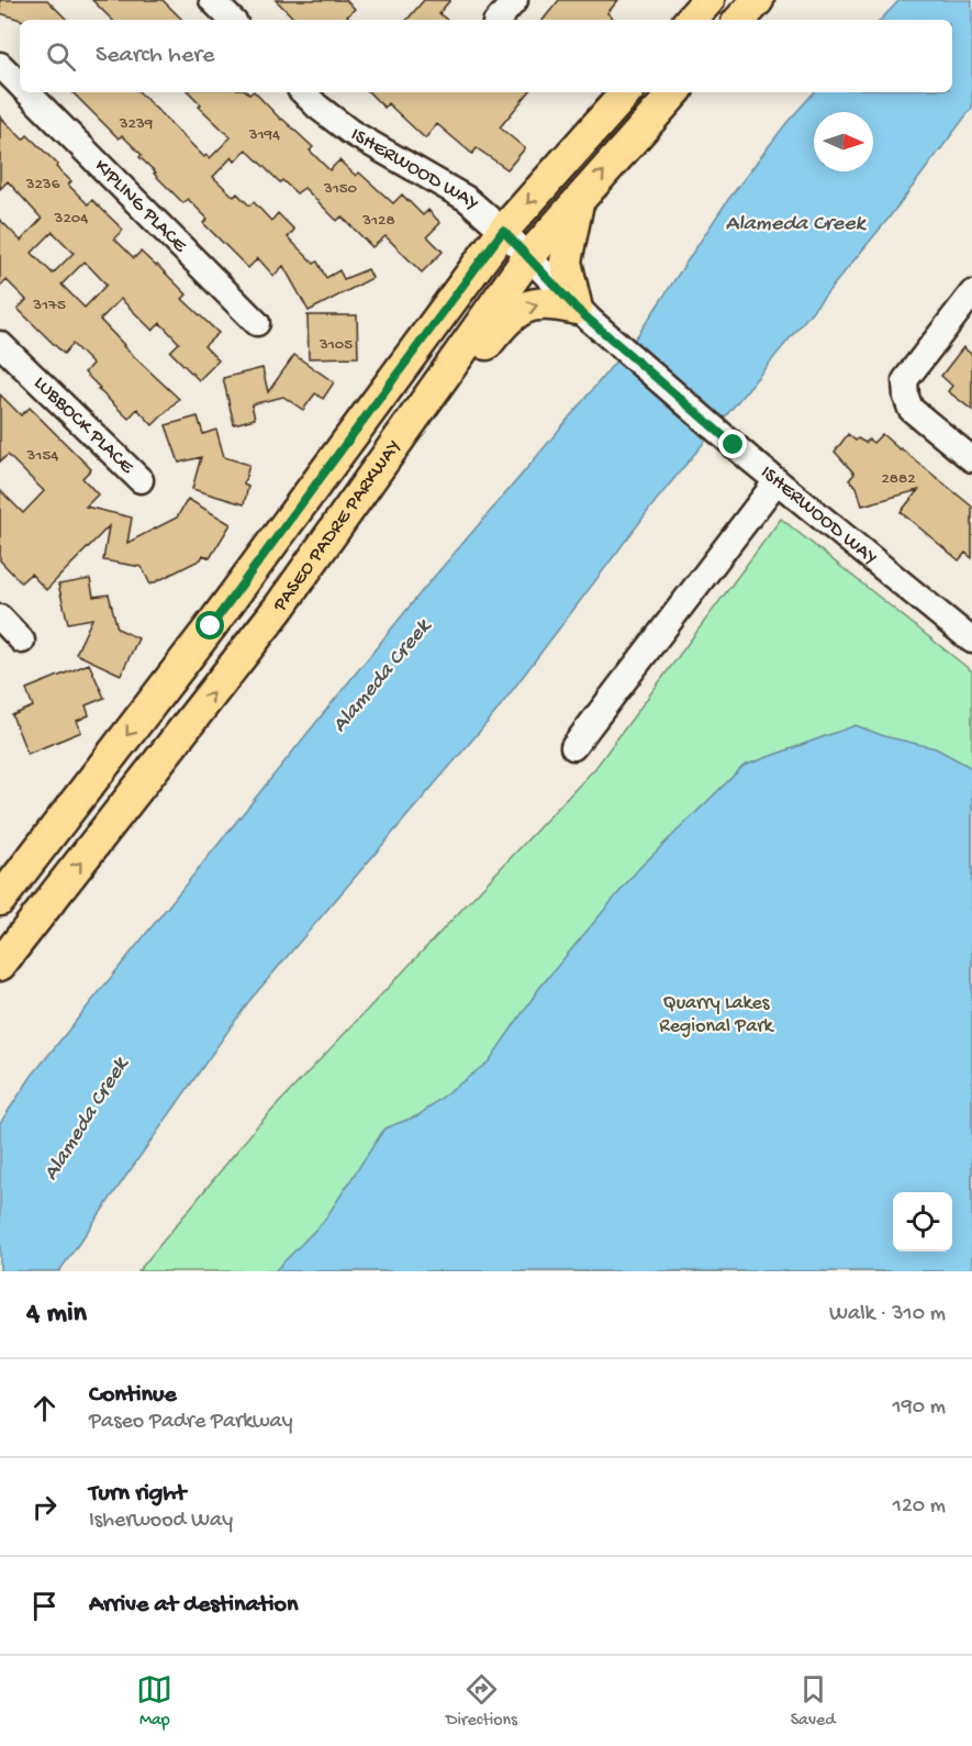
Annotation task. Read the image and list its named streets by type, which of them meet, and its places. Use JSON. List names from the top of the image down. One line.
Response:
{"streets":{"main road":["PASEO PADRE PARKWAY"],"street":["ISHERWOOD WAY","KIPLING PLACE","LUBBOCK PLACE"]},"crossings":[["ISHERWOOD WAY","PASEO PADRE PARKWAY"]],"water":["Alameda Creek"],"parks":["Quarry Lakes Regional Park"],"house_numbers":["3239","3194","3236","3150","3204","3128","3175","3105","3154","2882"],"north":"right","page":{"search":"Search here","heading":["4 min","Walk · 310 m"],"list":[["Continue","Paseo Padre Parkway","190 m"],["Turn right","Isherwood Way","120 m"],"Arrive at destination"],"nav":["Map","Directions","Saved"]}}
